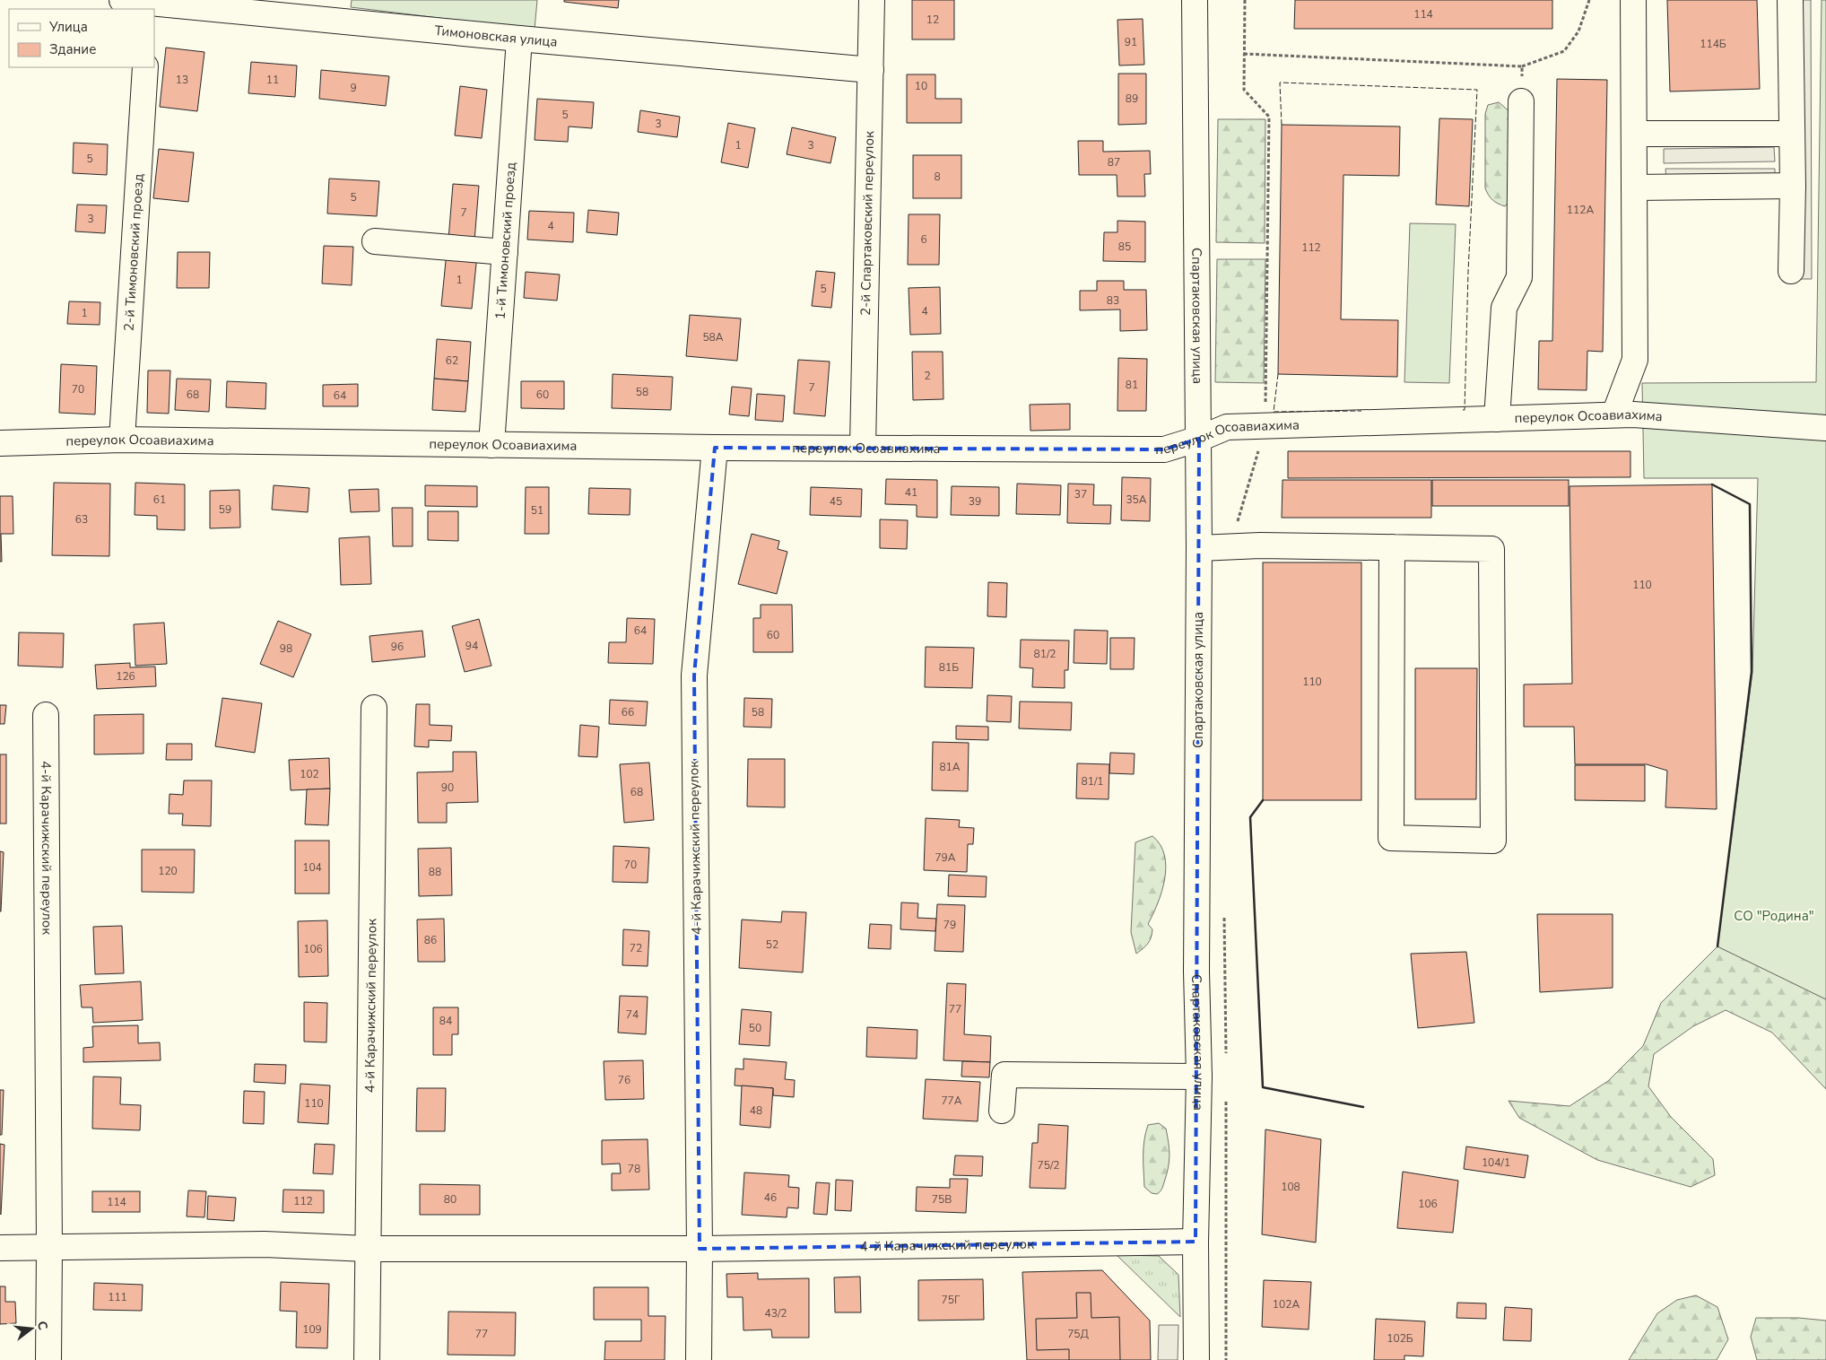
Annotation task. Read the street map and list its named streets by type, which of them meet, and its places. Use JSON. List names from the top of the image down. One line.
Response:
{"streets":{"street":["Тимоновская улица","2-й Спартаковский переулок","1-й Тимоновский проезд","2-й Тимоновский проезд","Спартаковская улица","переулок Осоавиахима","4-й Карачижский переулок"]},"crossings":[["Тимоновская улица","2-й Спартаковский переулок"],["Тимоновская улица","1-й Тимоновский проезд"],["2-й Спартаковский переулок","переулок Осоавиахима"],["1-й Тимоновский проезд","переулок Осоавиахима"],["2-й Тимоновский проезд","переулок Осоавиахима"],["Спартаковская улица","переулок Осоавиахима"],["Спартаковская улица","4-й Карачижский переулок"],["переулок Осоавиахима","4-й Карачижский переулок"]],"parks":["СО \"Родина\""],"house_numbers":["114","12","91","114Б","13","11","10","9","89","5","3","1","3","5","87","8","5","112А","7","3","4","6","85","112","1","5","83","4","1","58А","62","2","81","7","70","58","68","60","64","41","37","61","35А","45","39","59","51","63","110","64","60","94","96","98","81/2","81Б","126","110","66","58","81А","102","81/1","90","68","79А","70","104","120","88","79","86","52","72","106","77","74","84","50","76","77А","110","48","104/1","75/2","78","108","46","80","75В","112","114","106","111","75Г","102А","43/2","109","77","75Д","102Б"],"legend":["Улица","Здание"],"north":"right"}
